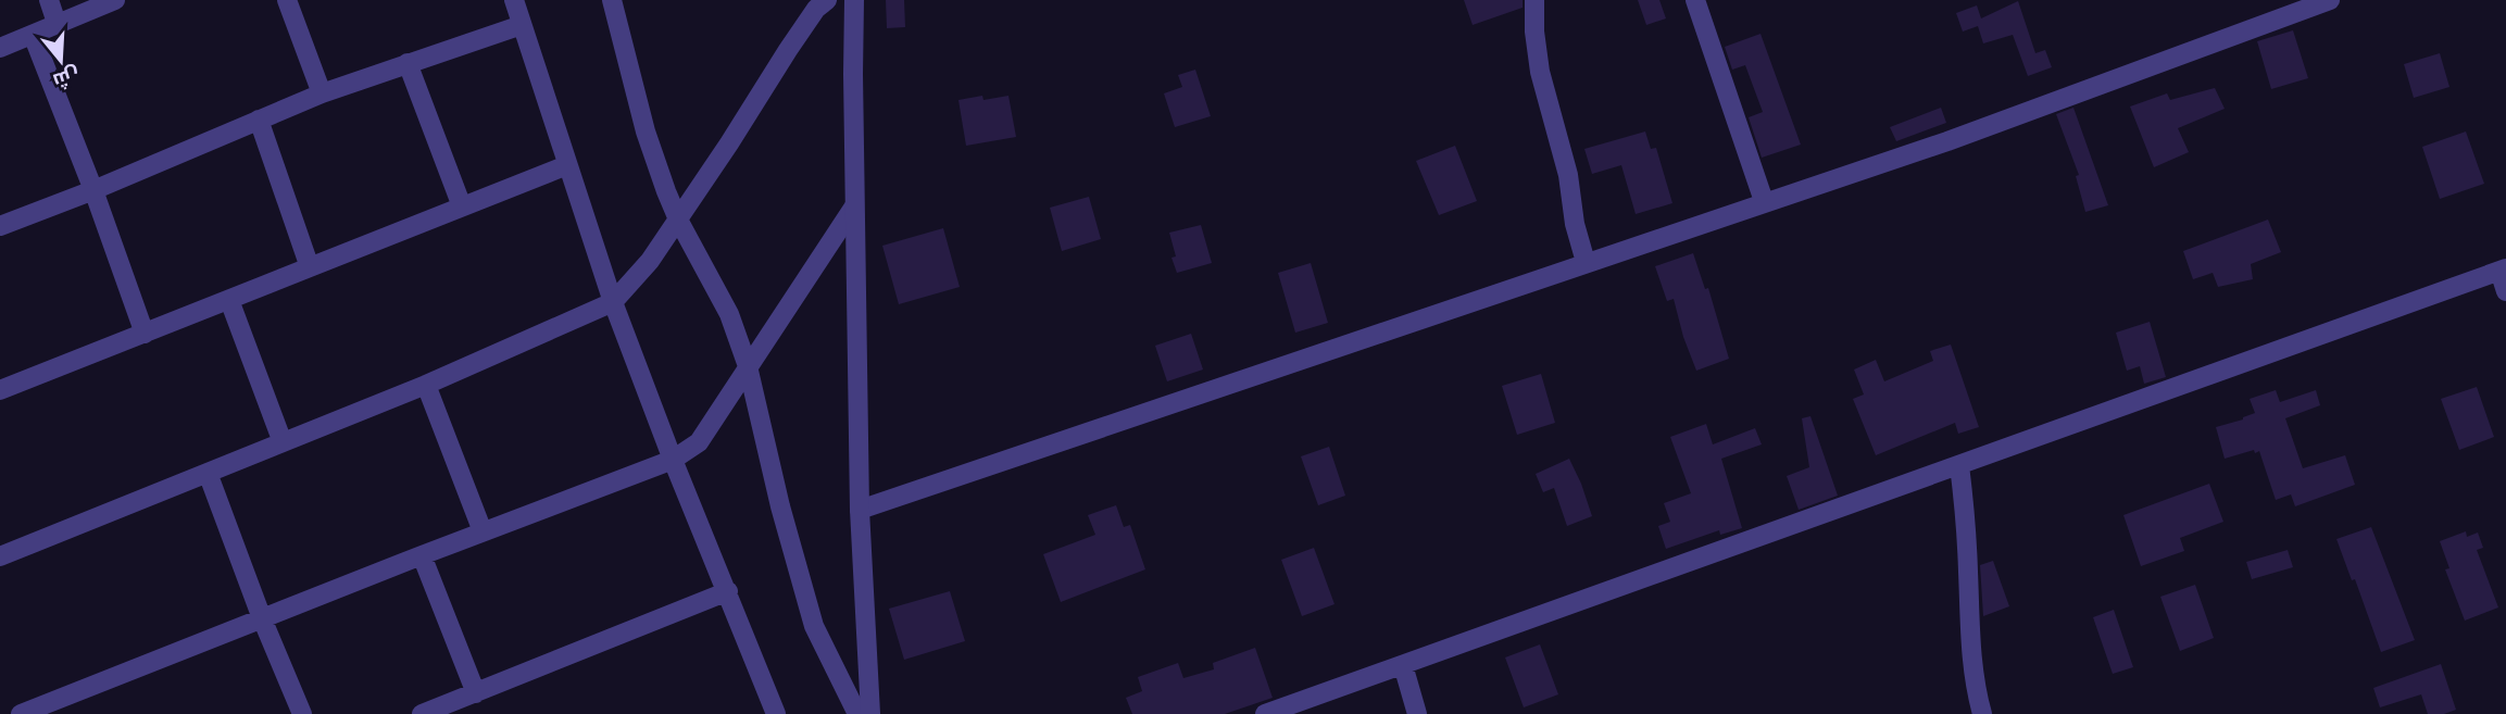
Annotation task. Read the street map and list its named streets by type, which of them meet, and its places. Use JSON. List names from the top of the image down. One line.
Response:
{"north":"bottom"}
